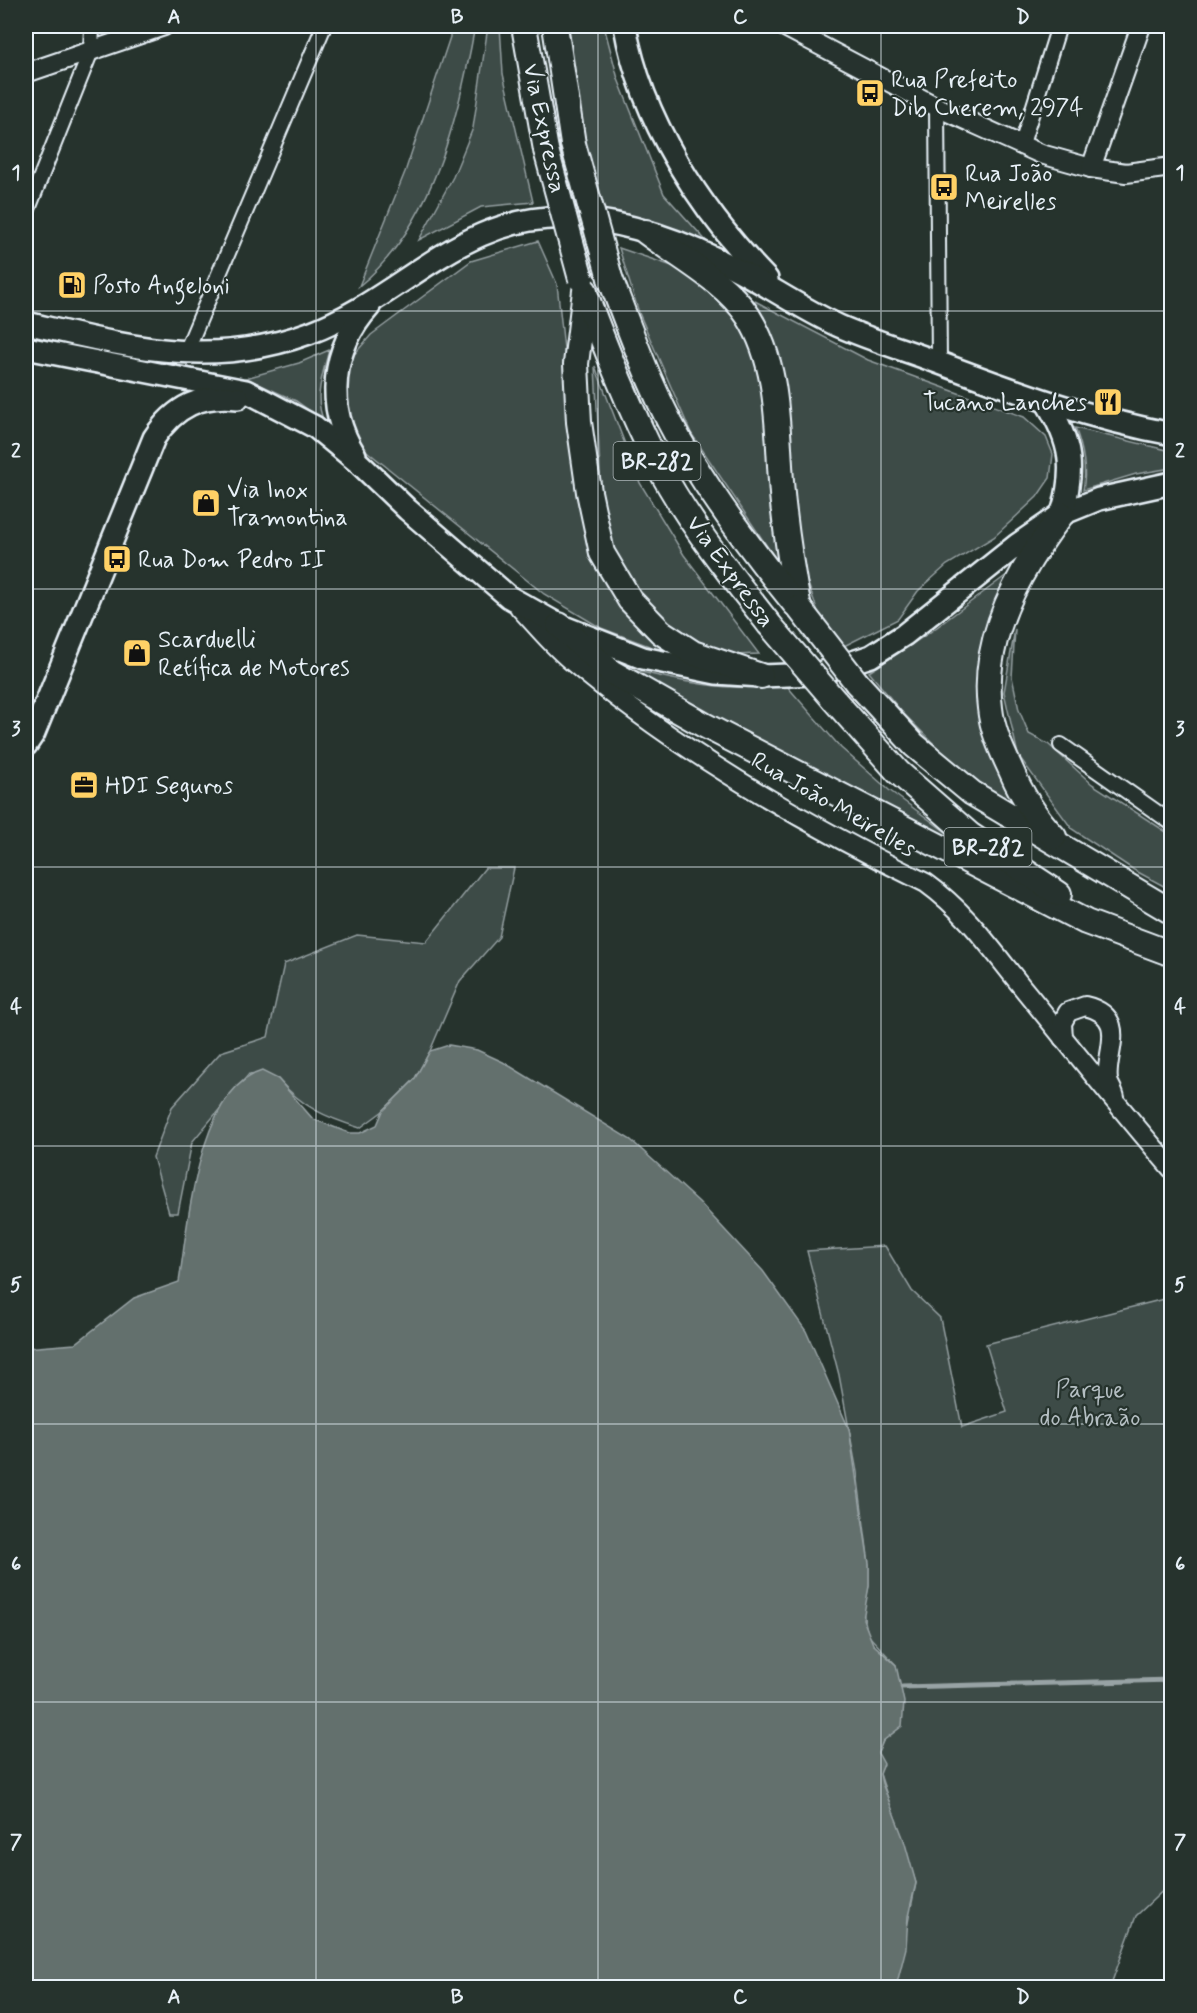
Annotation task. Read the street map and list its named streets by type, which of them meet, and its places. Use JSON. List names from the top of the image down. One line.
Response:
{"streets":{"highway":["Via Expressa","BR-282"],"main road":["Rua João Meirelles"]},"parks":["Parque do Abraão"],"places":{"bus stop":["Rua Prefeito Dib Cherem, 2974","Rua João Meirelles","Rua Dom Pedro II"],"fuel station":["Posto Angeloni"],"restaurant":["Tucano Lanches"],"shop":["Via Inox Tramontina","Scarduelli Retífica de Motores"],"office":["HDI Seguros"]},"grid":{"columns":["A","B","C","D"],"rows":["1","2","3","4","5","6","7"]}}
